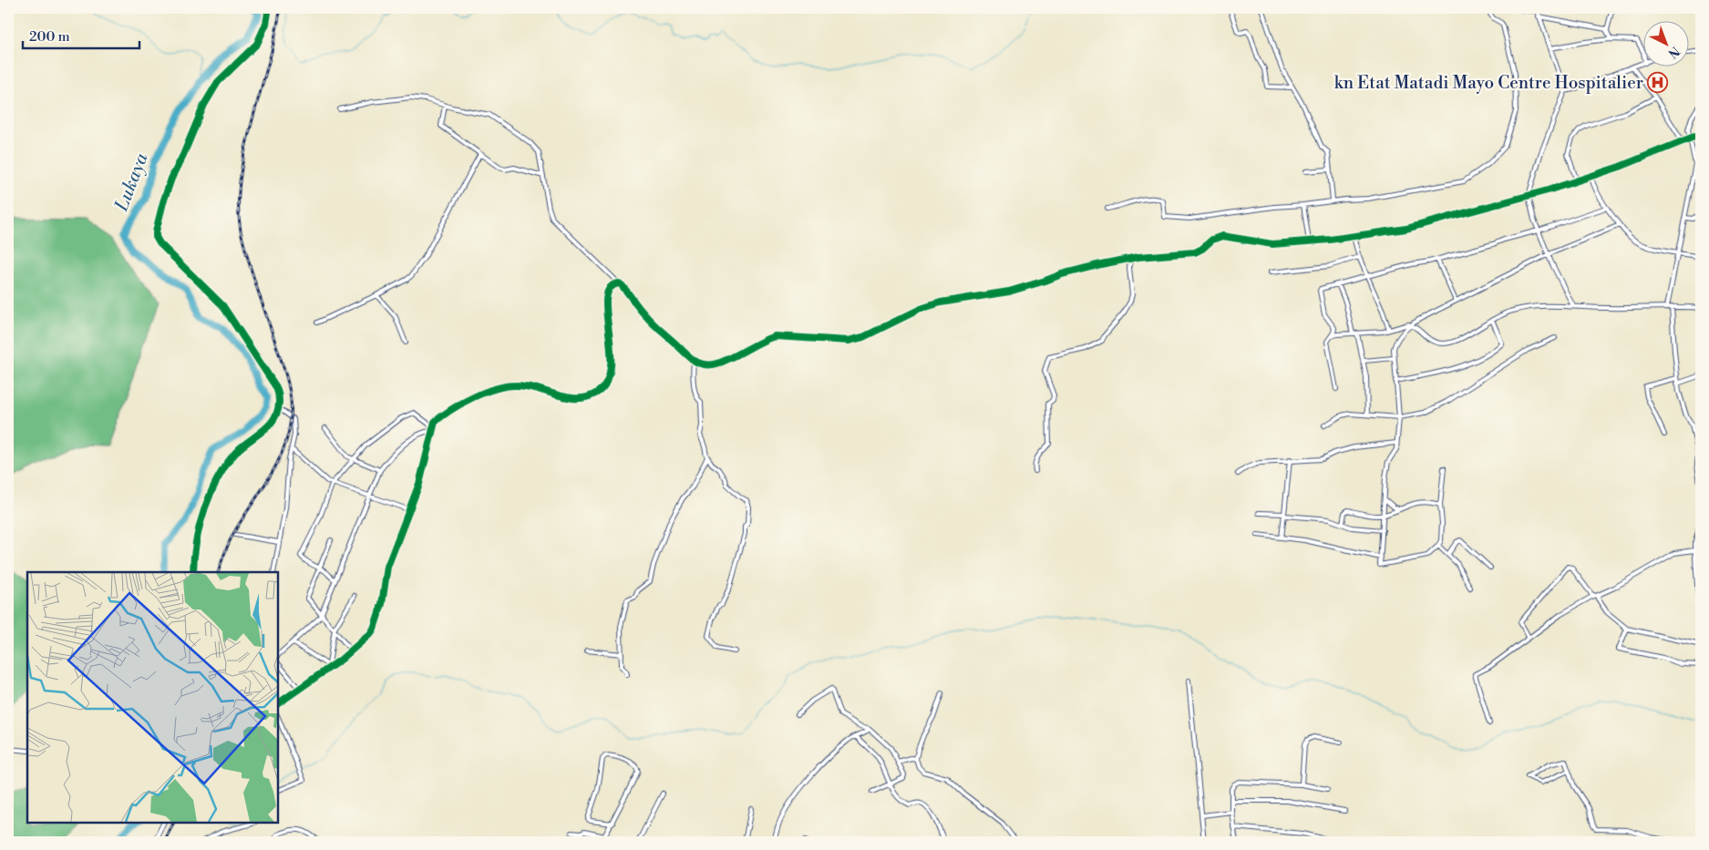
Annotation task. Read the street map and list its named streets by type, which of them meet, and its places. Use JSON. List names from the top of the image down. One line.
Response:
{"water":["Lukaya"],"places":{"hospital":["kn Etat Matadi Mayo Centre Hospitalier"]},"scale_bar":"200 m","north":"bottom right"}
